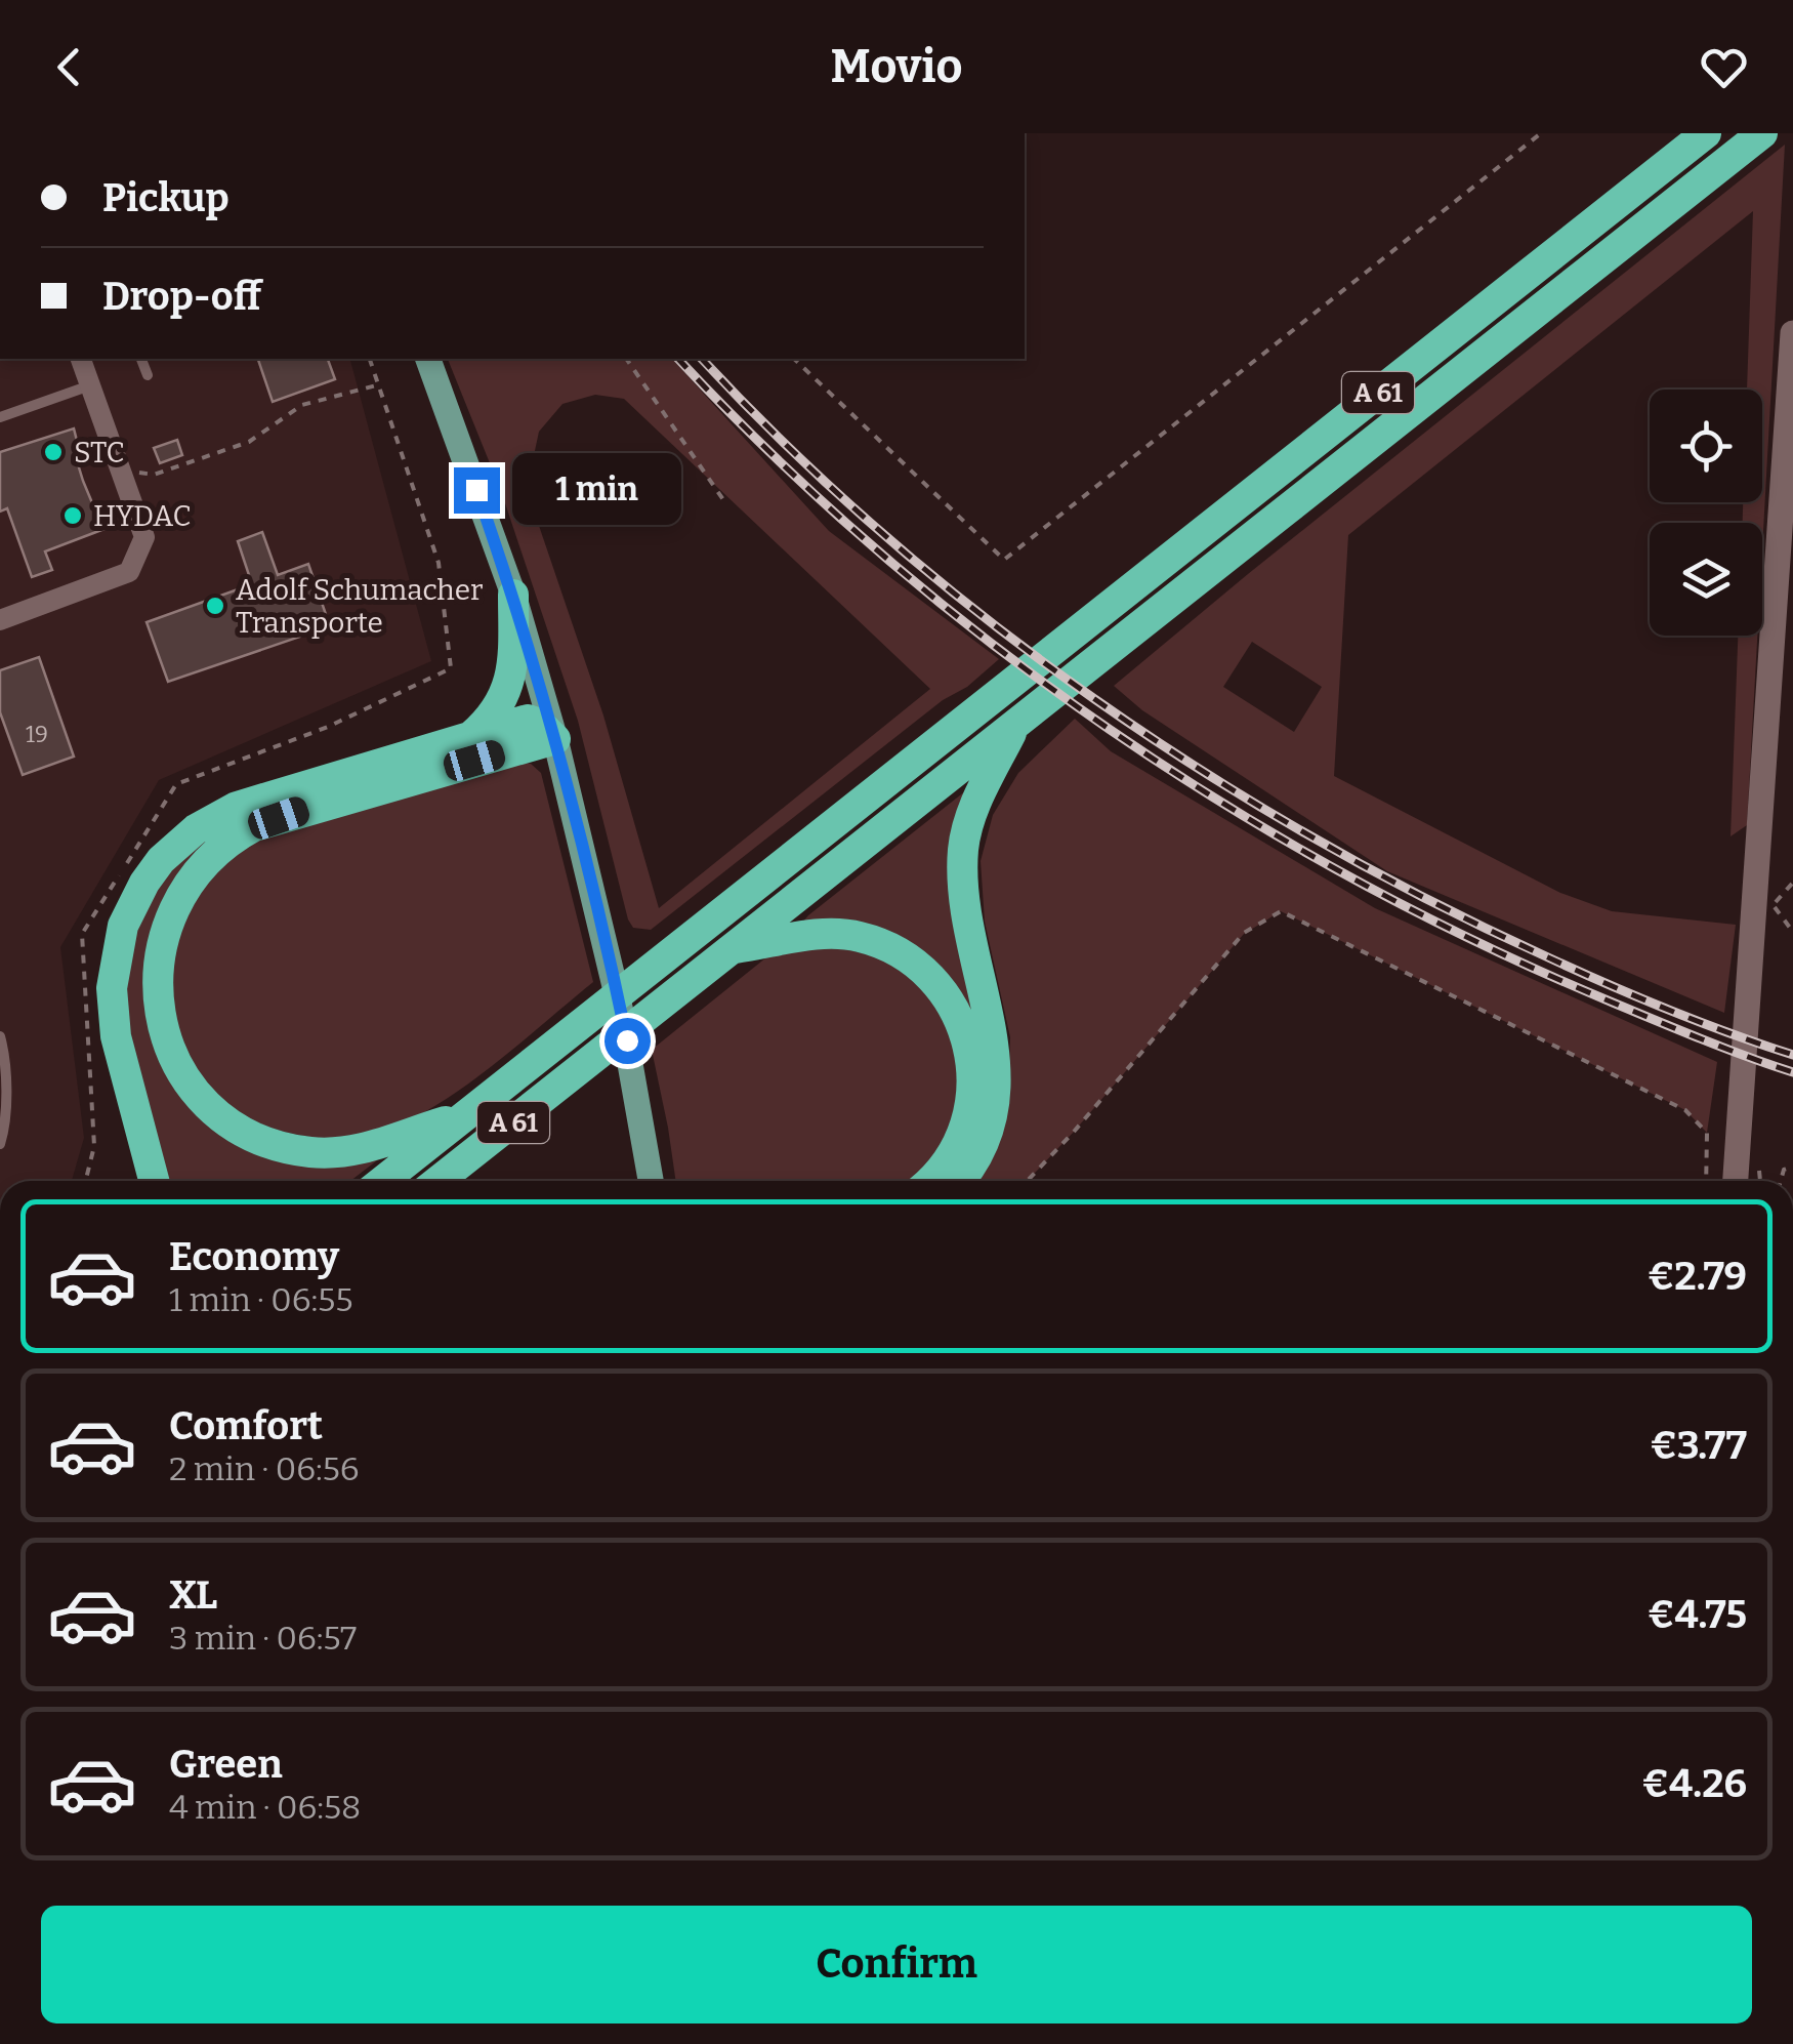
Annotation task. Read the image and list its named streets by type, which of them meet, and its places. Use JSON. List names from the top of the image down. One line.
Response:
{"streets":{"highway":["A 61"]},"places":["STC","HYDAC","Adolf Schumacher Transporte"],"house_numbers":["19"],"page":{"header":"Movio","banner":["Pickup","Drop-off"],"bubble":"1 min","list":[{"name":"Economy","note":"1 min · 06:55","value":"€2.79"},{"name":"Comfort","note":"2 min · 06:56","value":"€3.77"},{"name":"XL","note":"3 min · 06:57","value":"€4.75"},{"name":"Green","note":"4 min · 06:58","value":"€4.26"}],"buttons":"Confirm"}}
